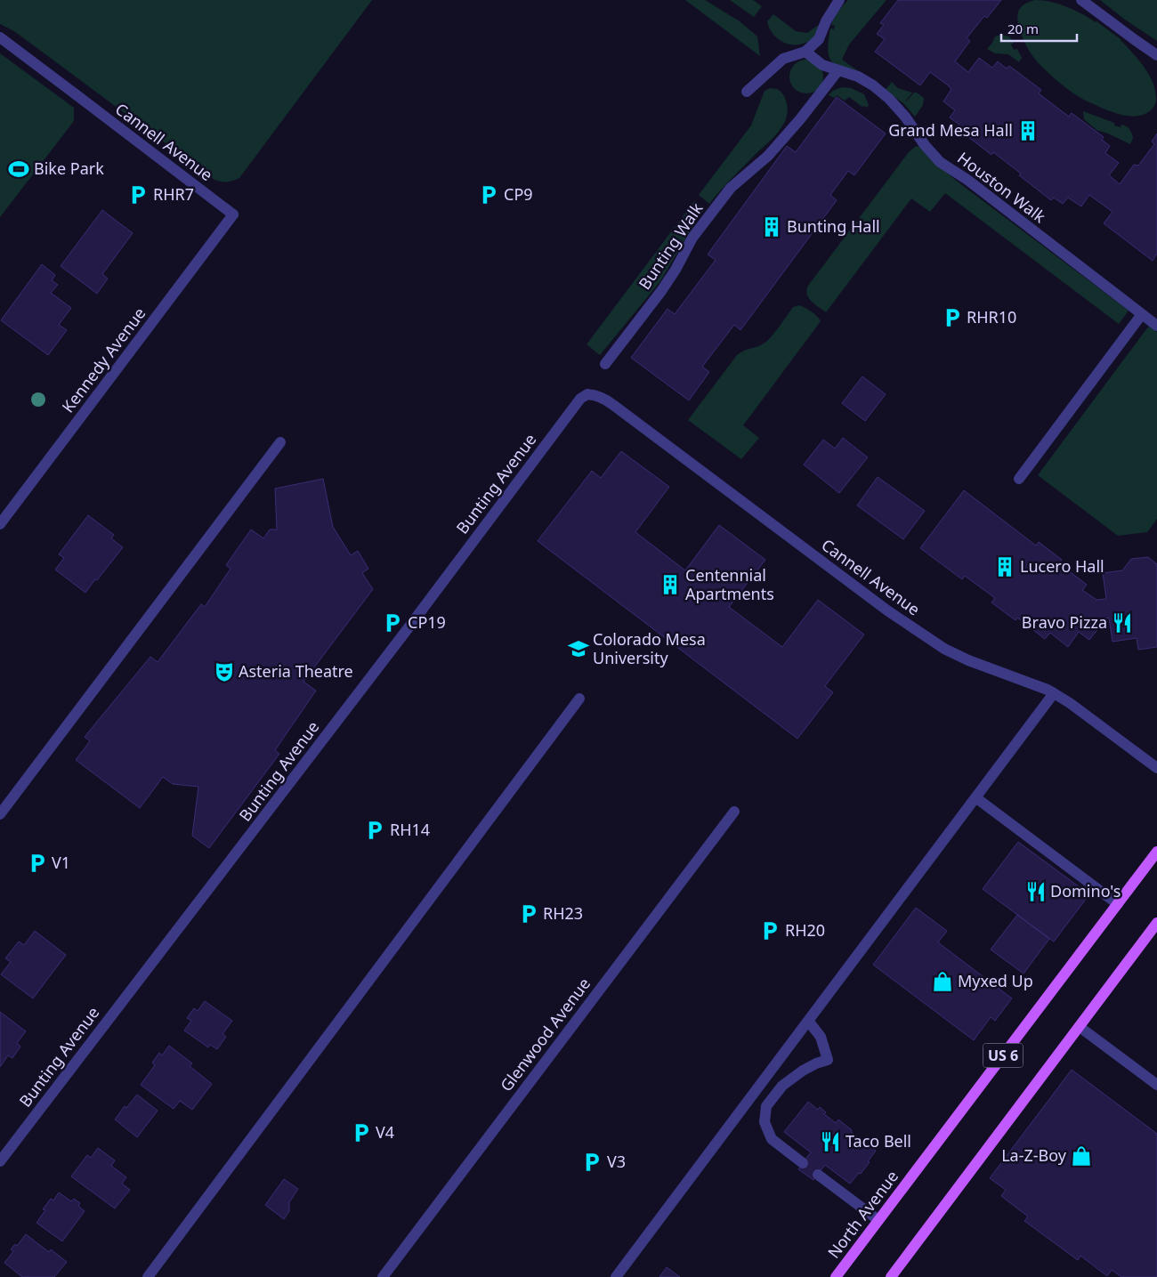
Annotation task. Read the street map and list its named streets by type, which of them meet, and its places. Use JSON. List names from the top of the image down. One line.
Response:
{"streets":{"main road":["US 6","North Avenue"],"street":["Cannell Avenue","Houston Walk","Bunting Walk","Kennedy Avenue","Bunting Avenue","Glenwood Avenue"]},"crossings":[["Cannell Avenue","Kennedy Avenue"],["Cannell Avenue","Bunting Avenue"],["Houston Walk","Bunting Walk"]],"places":{"building":["Grand Mesa Hall","Bunting Hall","Lucero Hall","Centennial Apartments"],"sports":["Bike Park"],"parking":["RHR7","CP9","RHR10","CP19","RH14","V1","RH23","RH20","V4","V3"],"restaurant":["Bravo Pizza","Domino's","Taco Bell"],"school or university":["Colorado Mesa University"],"theatre":["Asteria Theatre"],"shop":["Myxed Up","La-Z-Boy"]},"scale_bar":"20 m"}
